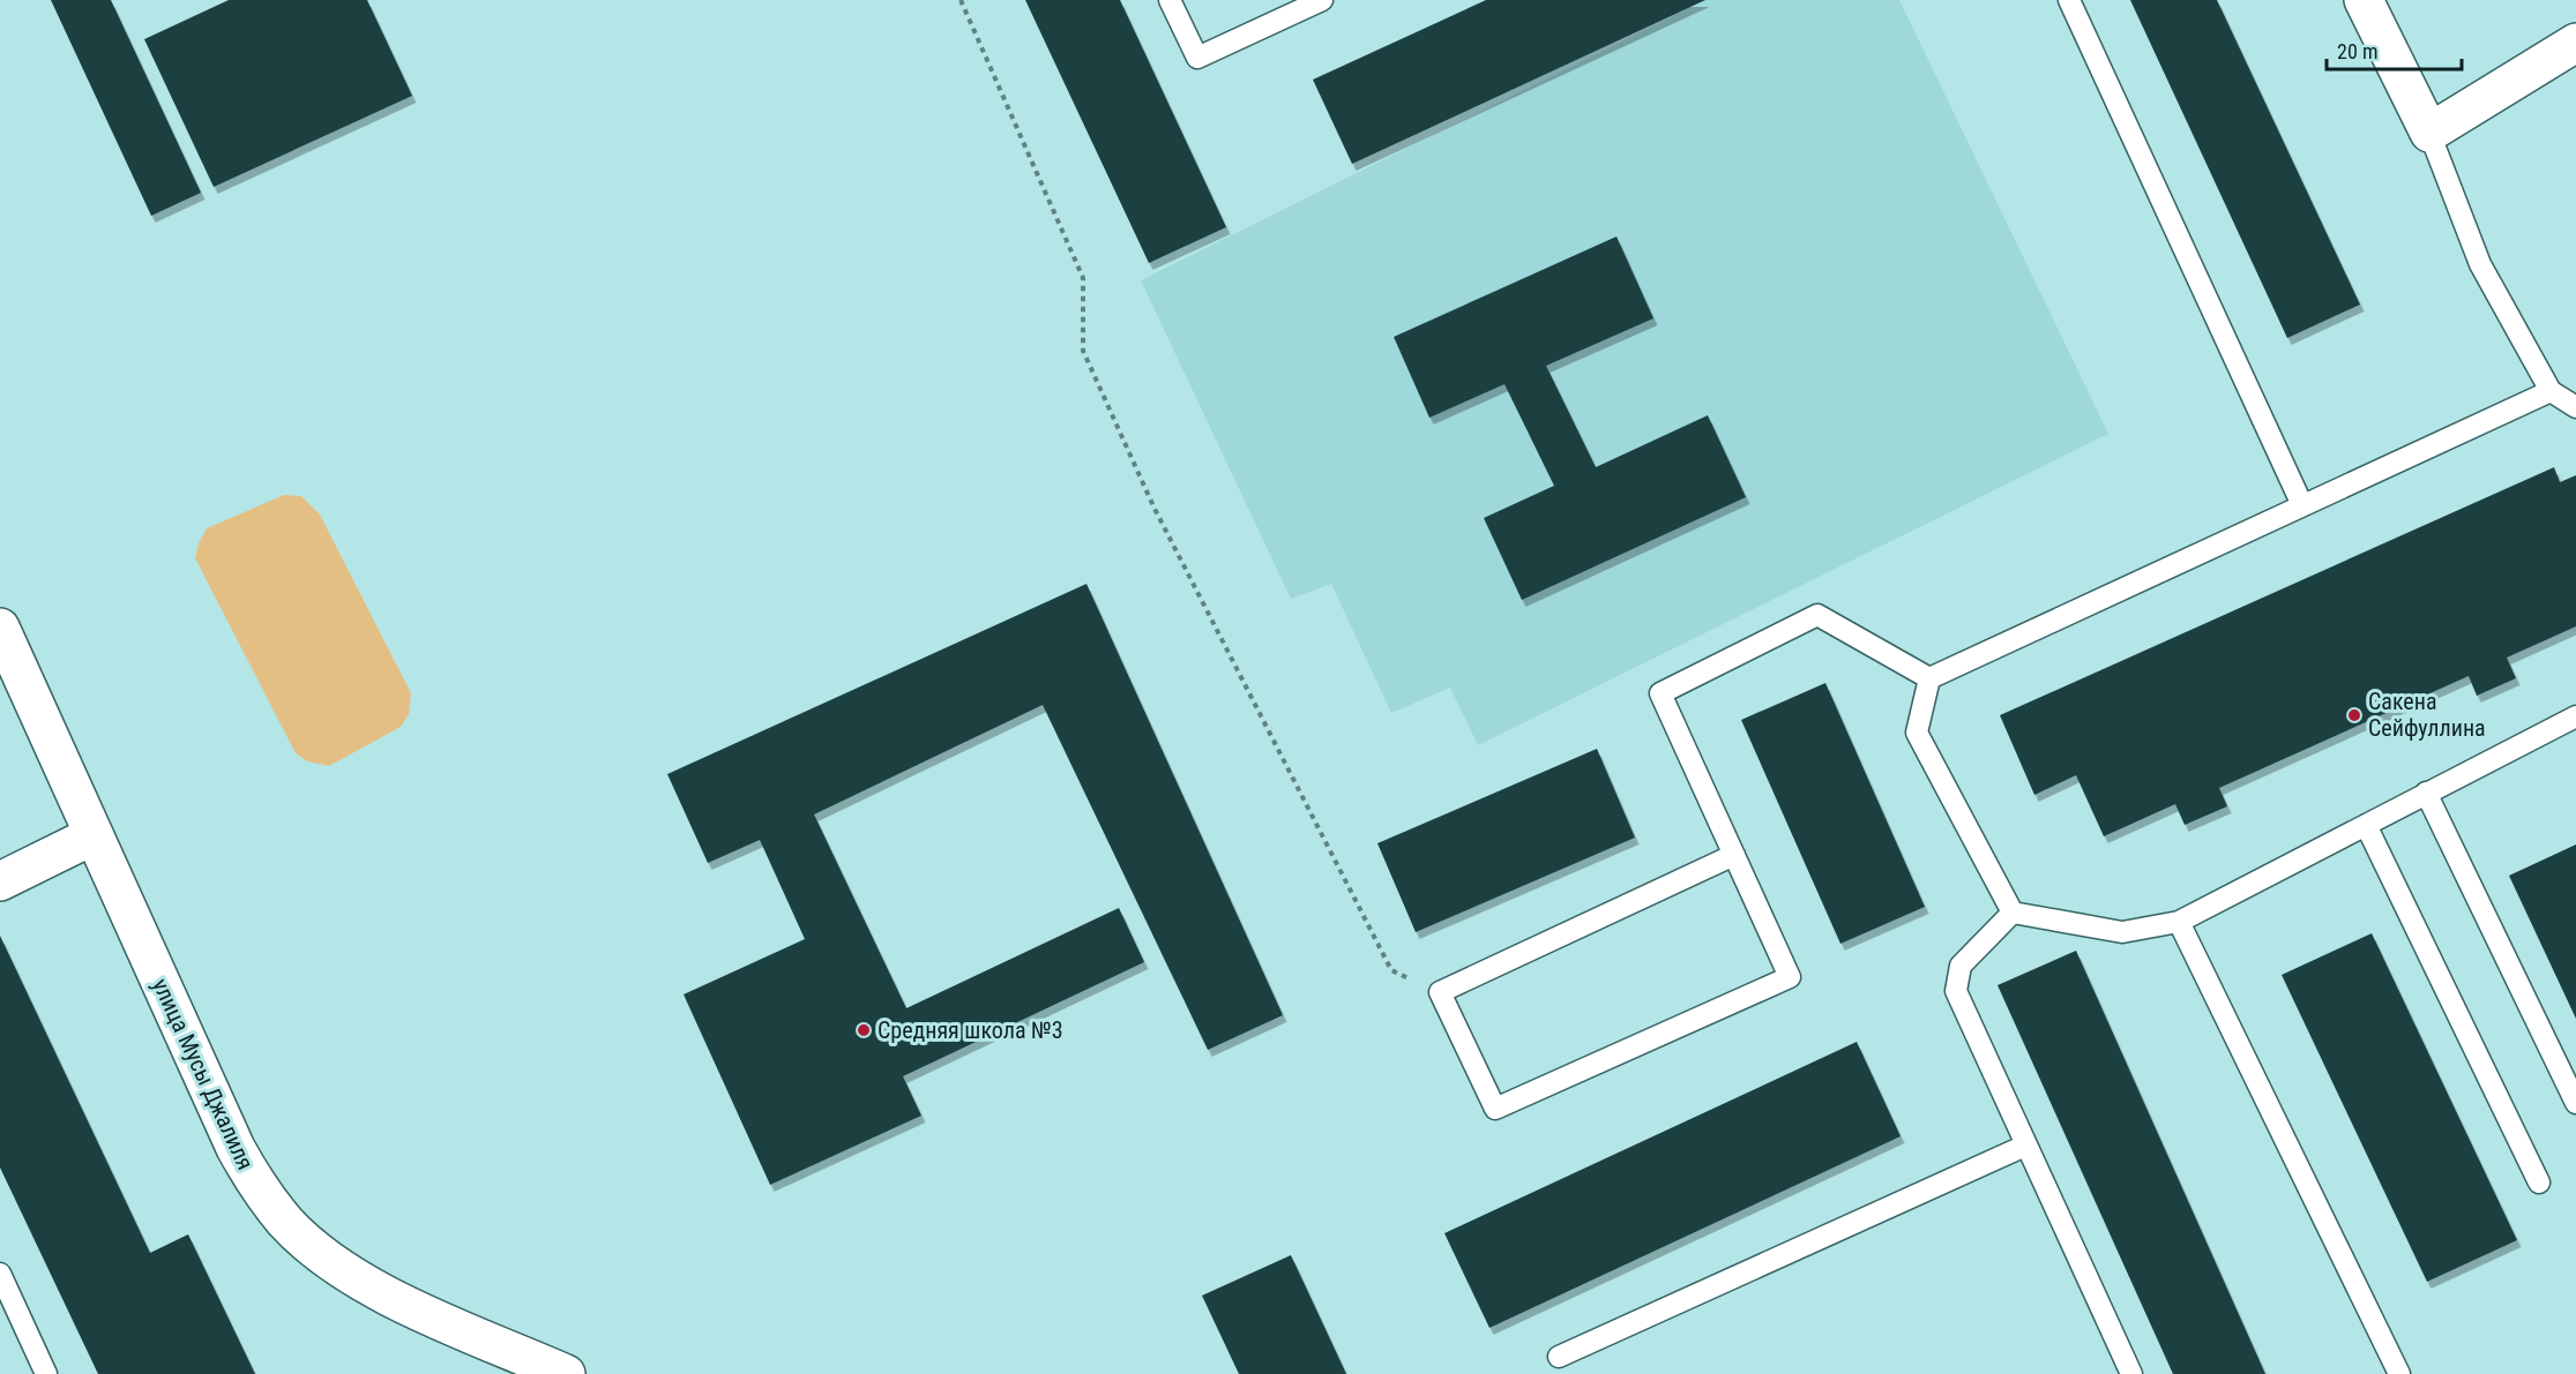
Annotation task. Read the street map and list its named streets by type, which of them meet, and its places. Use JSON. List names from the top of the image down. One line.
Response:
{"streets":{"street":["улица Мусы Джалиля"]},"places":["Сакена Сейфуллина","Средняя школа №3"],"scale_bar":"20 m"}
